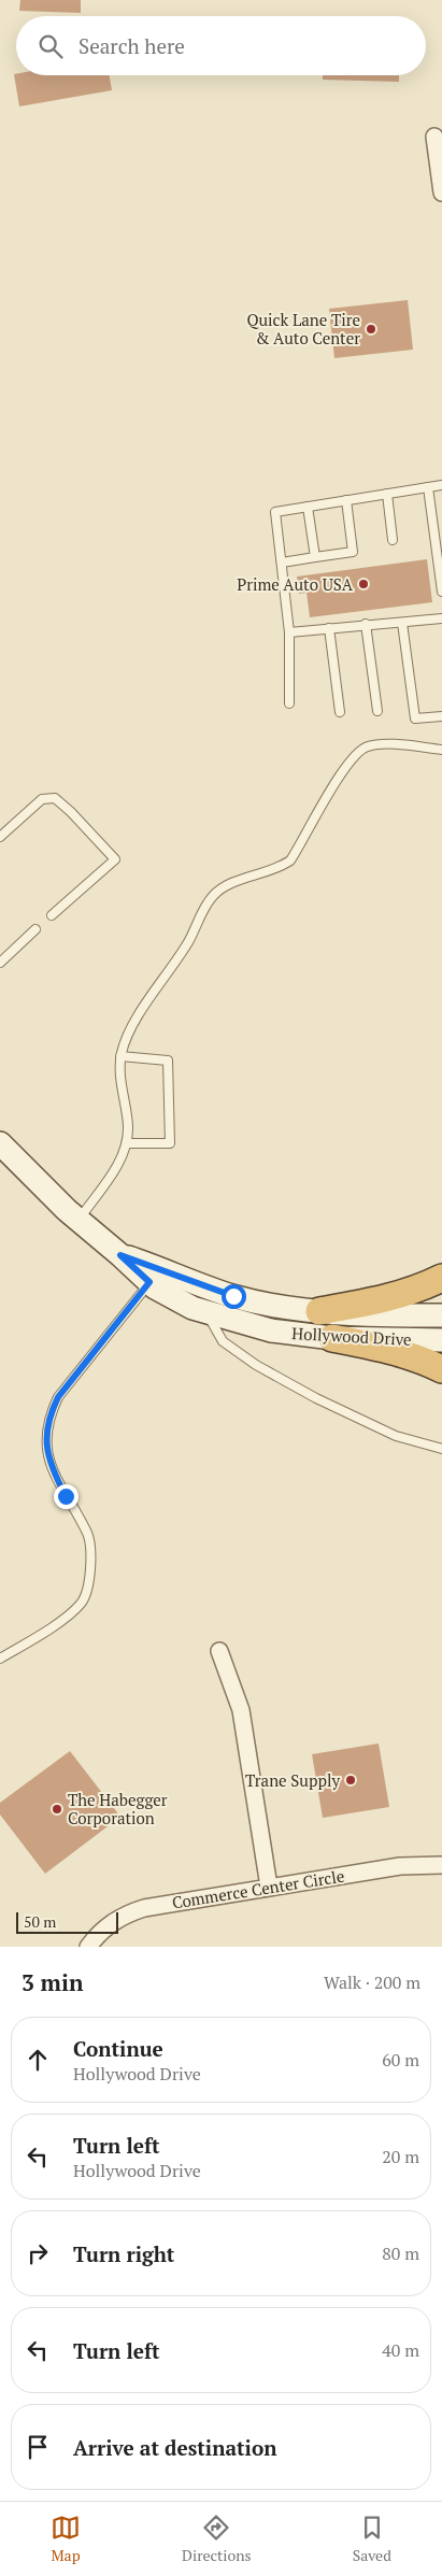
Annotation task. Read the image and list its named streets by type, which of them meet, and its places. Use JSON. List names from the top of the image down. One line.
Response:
{"streets":{"main road":["Hollywood Drive"],"street":["Commerce Center Circle"]},"places":["Quick Lane Tire & Auto Center","Prime Auto USA","Trane Supply","The Habegger Corporation"],"scale_bar":"50 m","page":{"search":"Search here","scale":"50 m","heading":["3 min","Walk · 200 m"],"list":[["Continue","Hollywood Drive","60 m"],["Turn left","Hollywood Drive","20 m"],["Turn right","80 m"],["Turn left","40 m"],"Arrive at destination"],"nav":["Map","Directions","Saved"]}}
